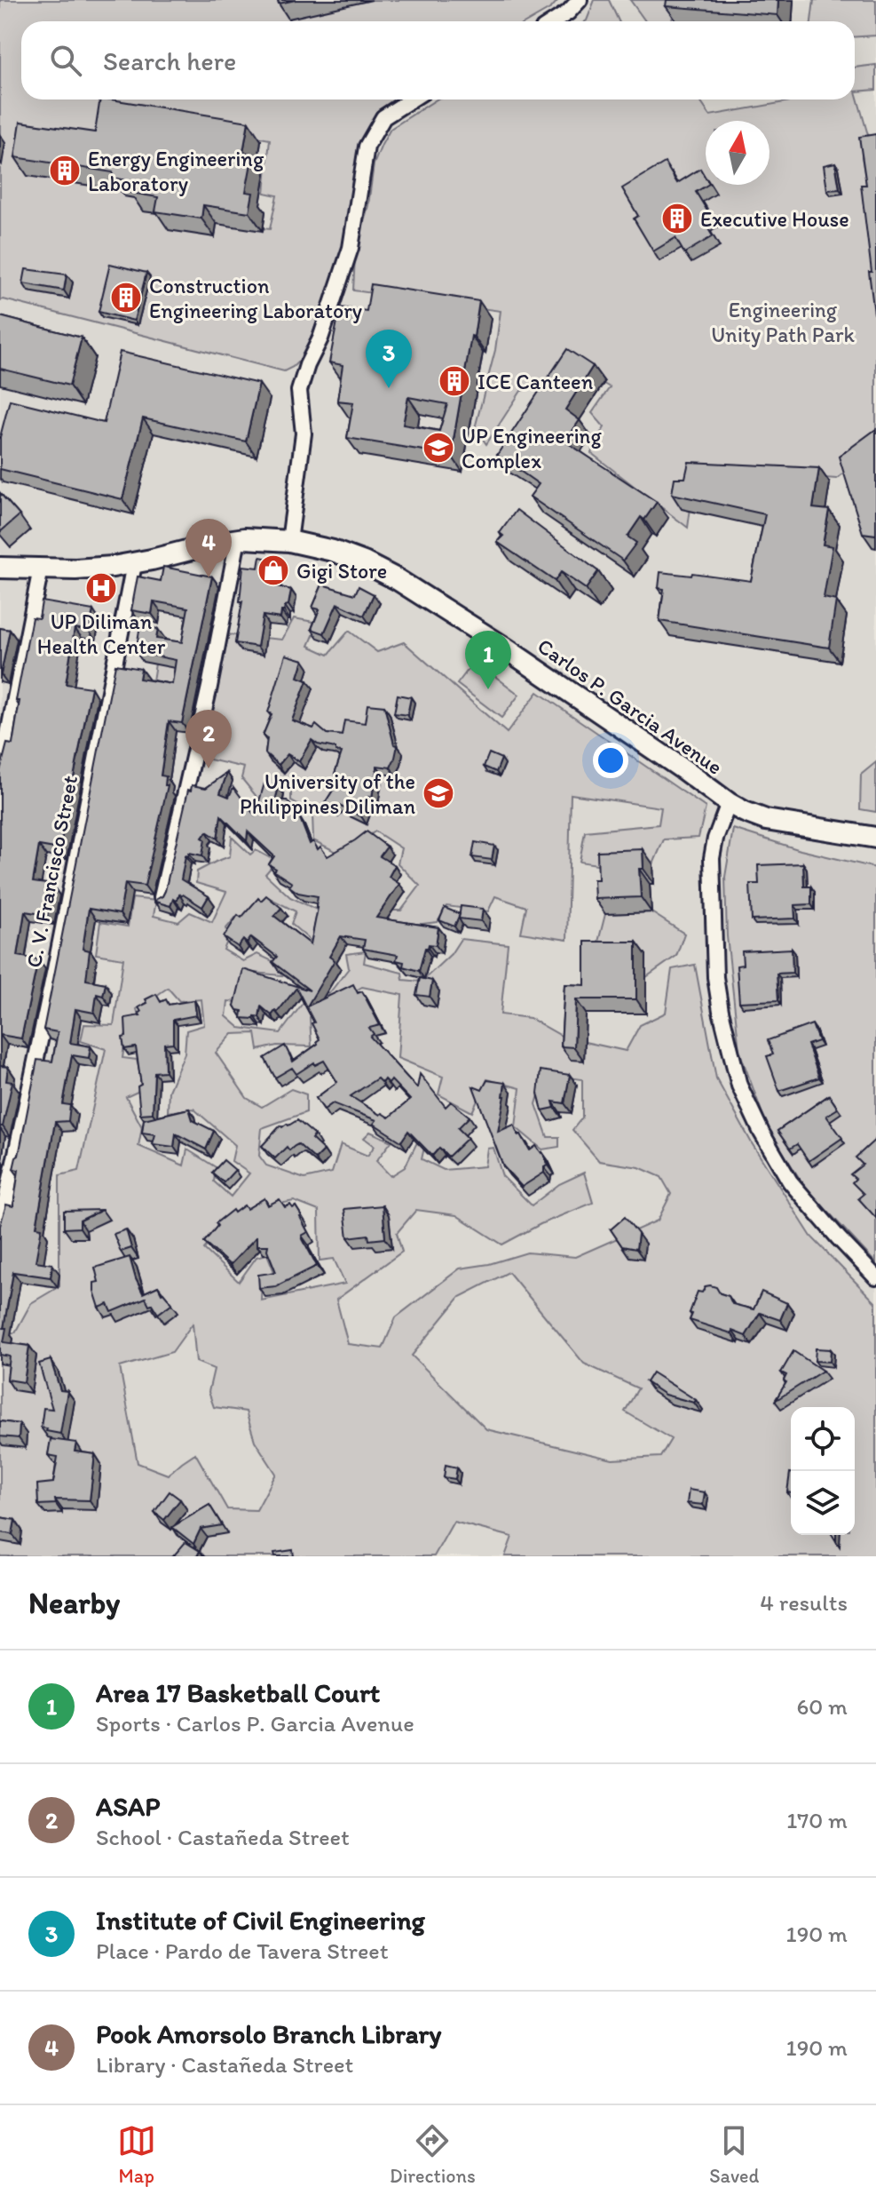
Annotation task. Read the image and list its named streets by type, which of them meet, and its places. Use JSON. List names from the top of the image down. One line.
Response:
{"streets":{"main road":["Carlos P. Garcia Avenue"],"street":["C. V. Francisco Street"]},"crossings":[["Carlos P. Garcia Avenue","C. V. Francisco Street"]],"parks":["Engineering Unity Path Park"],"places":{"building":["Energy Engineering Laboratory","Executive House","Construction Engineering Laboratory","ICE Canteen"],"school or university":["UP Engineering Complex","University of the Philippines Diliman"],"shop":["Gigi Store"],"hospital":["UP Diliman Health Center"]},"north":"top","page":{"search":"Search here","pins":["3","4","1","2"],"heading":["Nearby","4 results"],"list":[{"mark":"1","name":"Area 17 Basketball Court","note":"Sports · Carlos P. Garcia Avenue","value":"60 m"},{"mark":"2","name":"ASAP","note":"School · Castañeda Street","value":"170 m"},{"mark":"3","name":"Institute of Civil Engineering","note":"Place · Pardo de Tavera Street","value":"190 m"},{"mark":"4","name":"Pook Amorsolo Branch Library","note":"Library · Castañeda Street","value":"190 m"}],"nav":["Map","Directions","Saved"]}}
